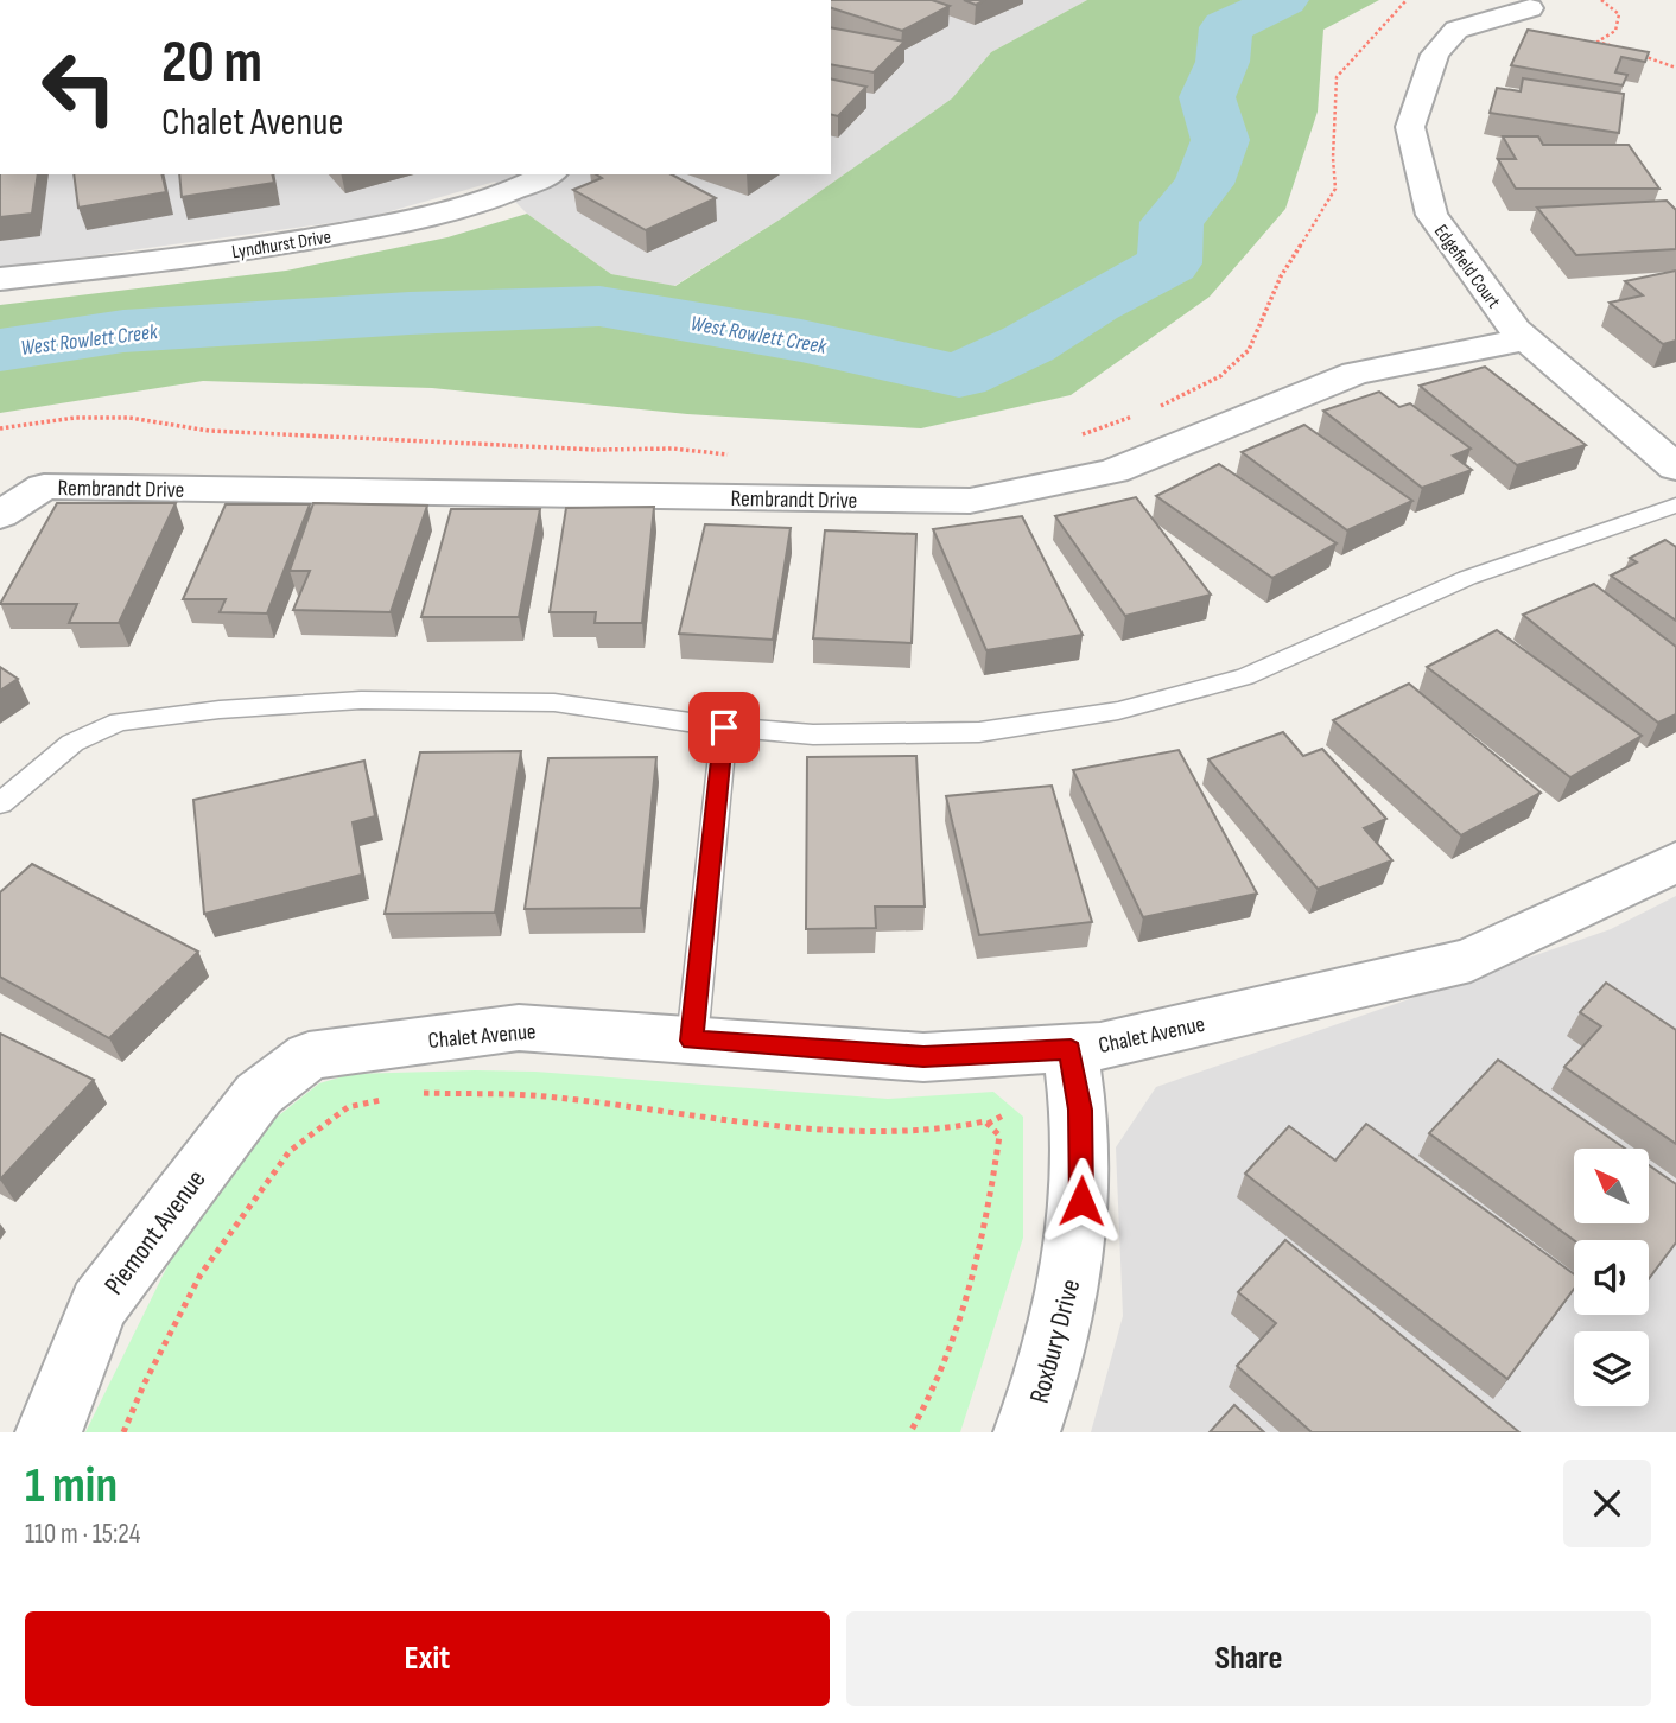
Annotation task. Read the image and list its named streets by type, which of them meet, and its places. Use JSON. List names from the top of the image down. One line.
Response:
{"streets":{"street":["Lyndhurst Drive","Edgefield Court","Rembrandt Drive","Chalet Avenue","Piemont Avenue","Roxbury Drive"]},"crossings":[["Edgefield Court","Rembrandt Drive"],["Chalet Avenue","Piemont Avenue"],["Chalet Avenue","Roxbury Drive"]],"water":["West Rowlett Creek"],"north":"top left","page":{"turn":["20 m","Chalet Avenue"],"heading":["1 min","110 m · 15:24"],"buttons":["Exit","Share"]}}
